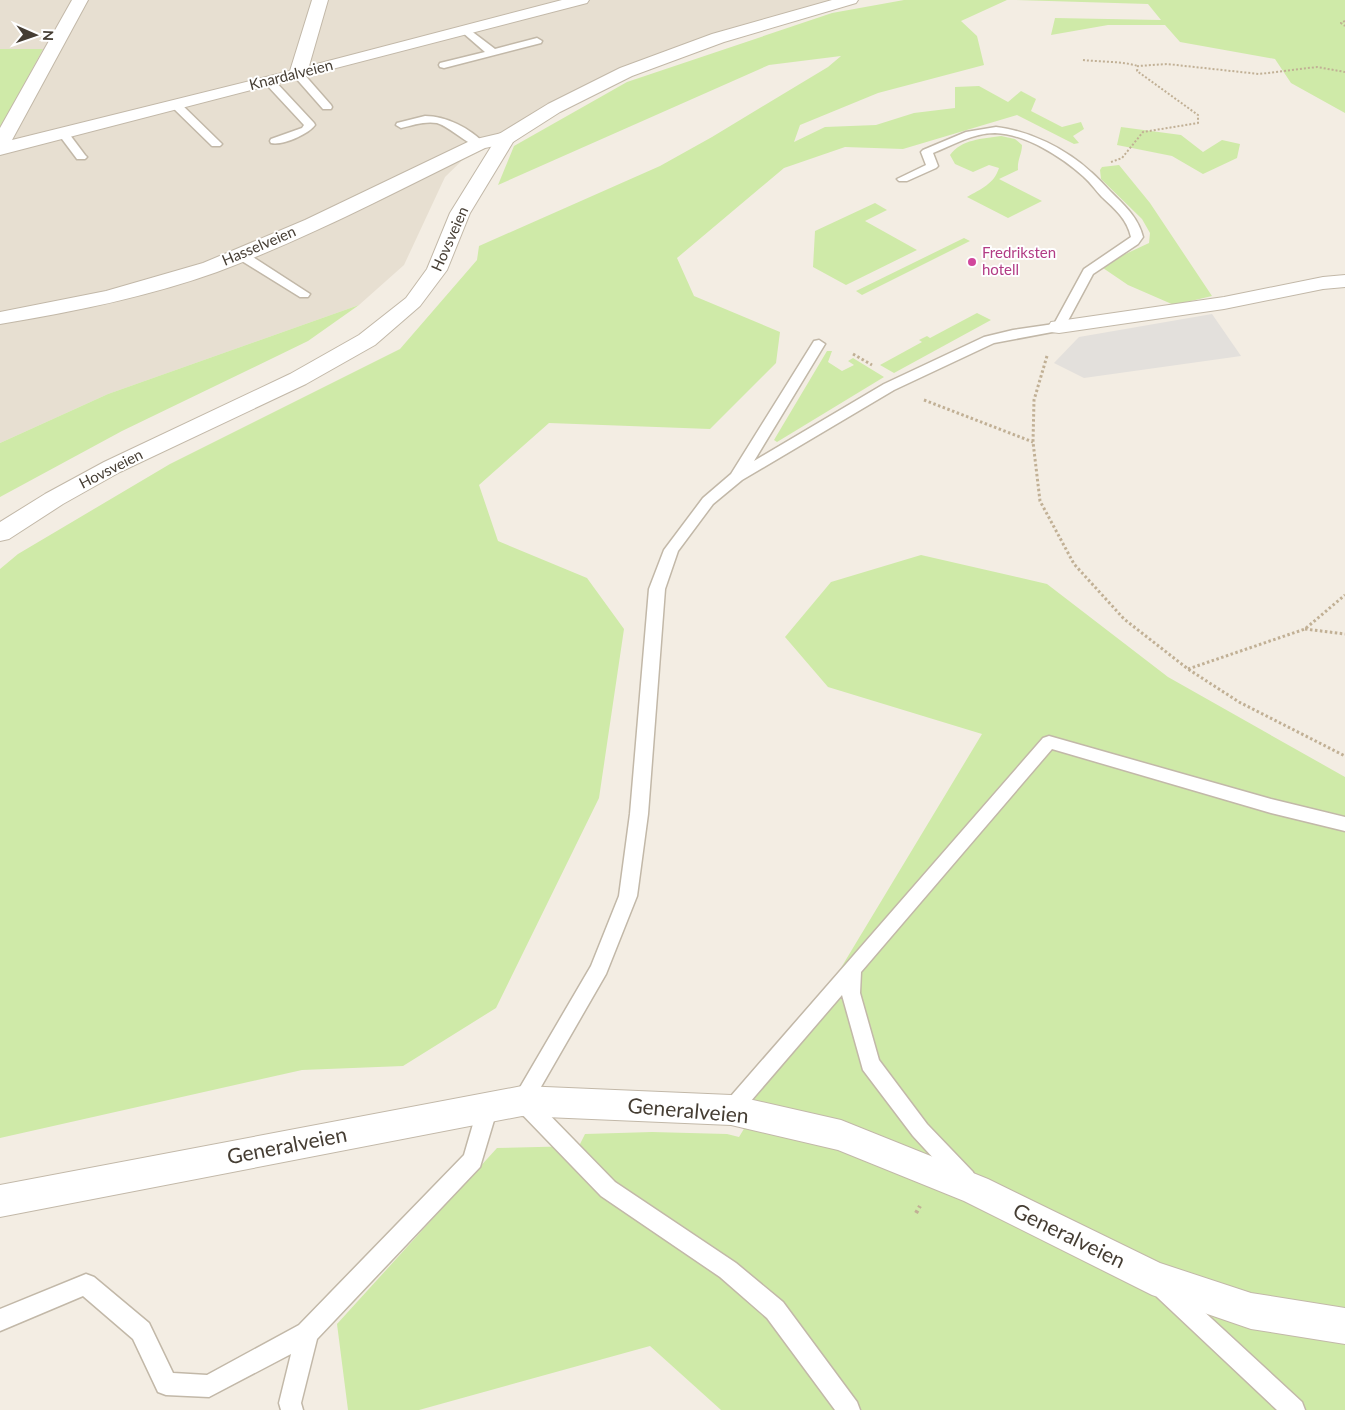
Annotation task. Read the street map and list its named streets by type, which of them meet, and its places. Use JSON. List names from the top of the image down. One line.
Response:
{"streets":{"street":["Knardalveien","Hovsveien","Hasselveien","Generalveien"]},"crossings":[["Hovsveien","Hasselveien"]],"places":["Fredriksten hotell"],"north":"right"}
